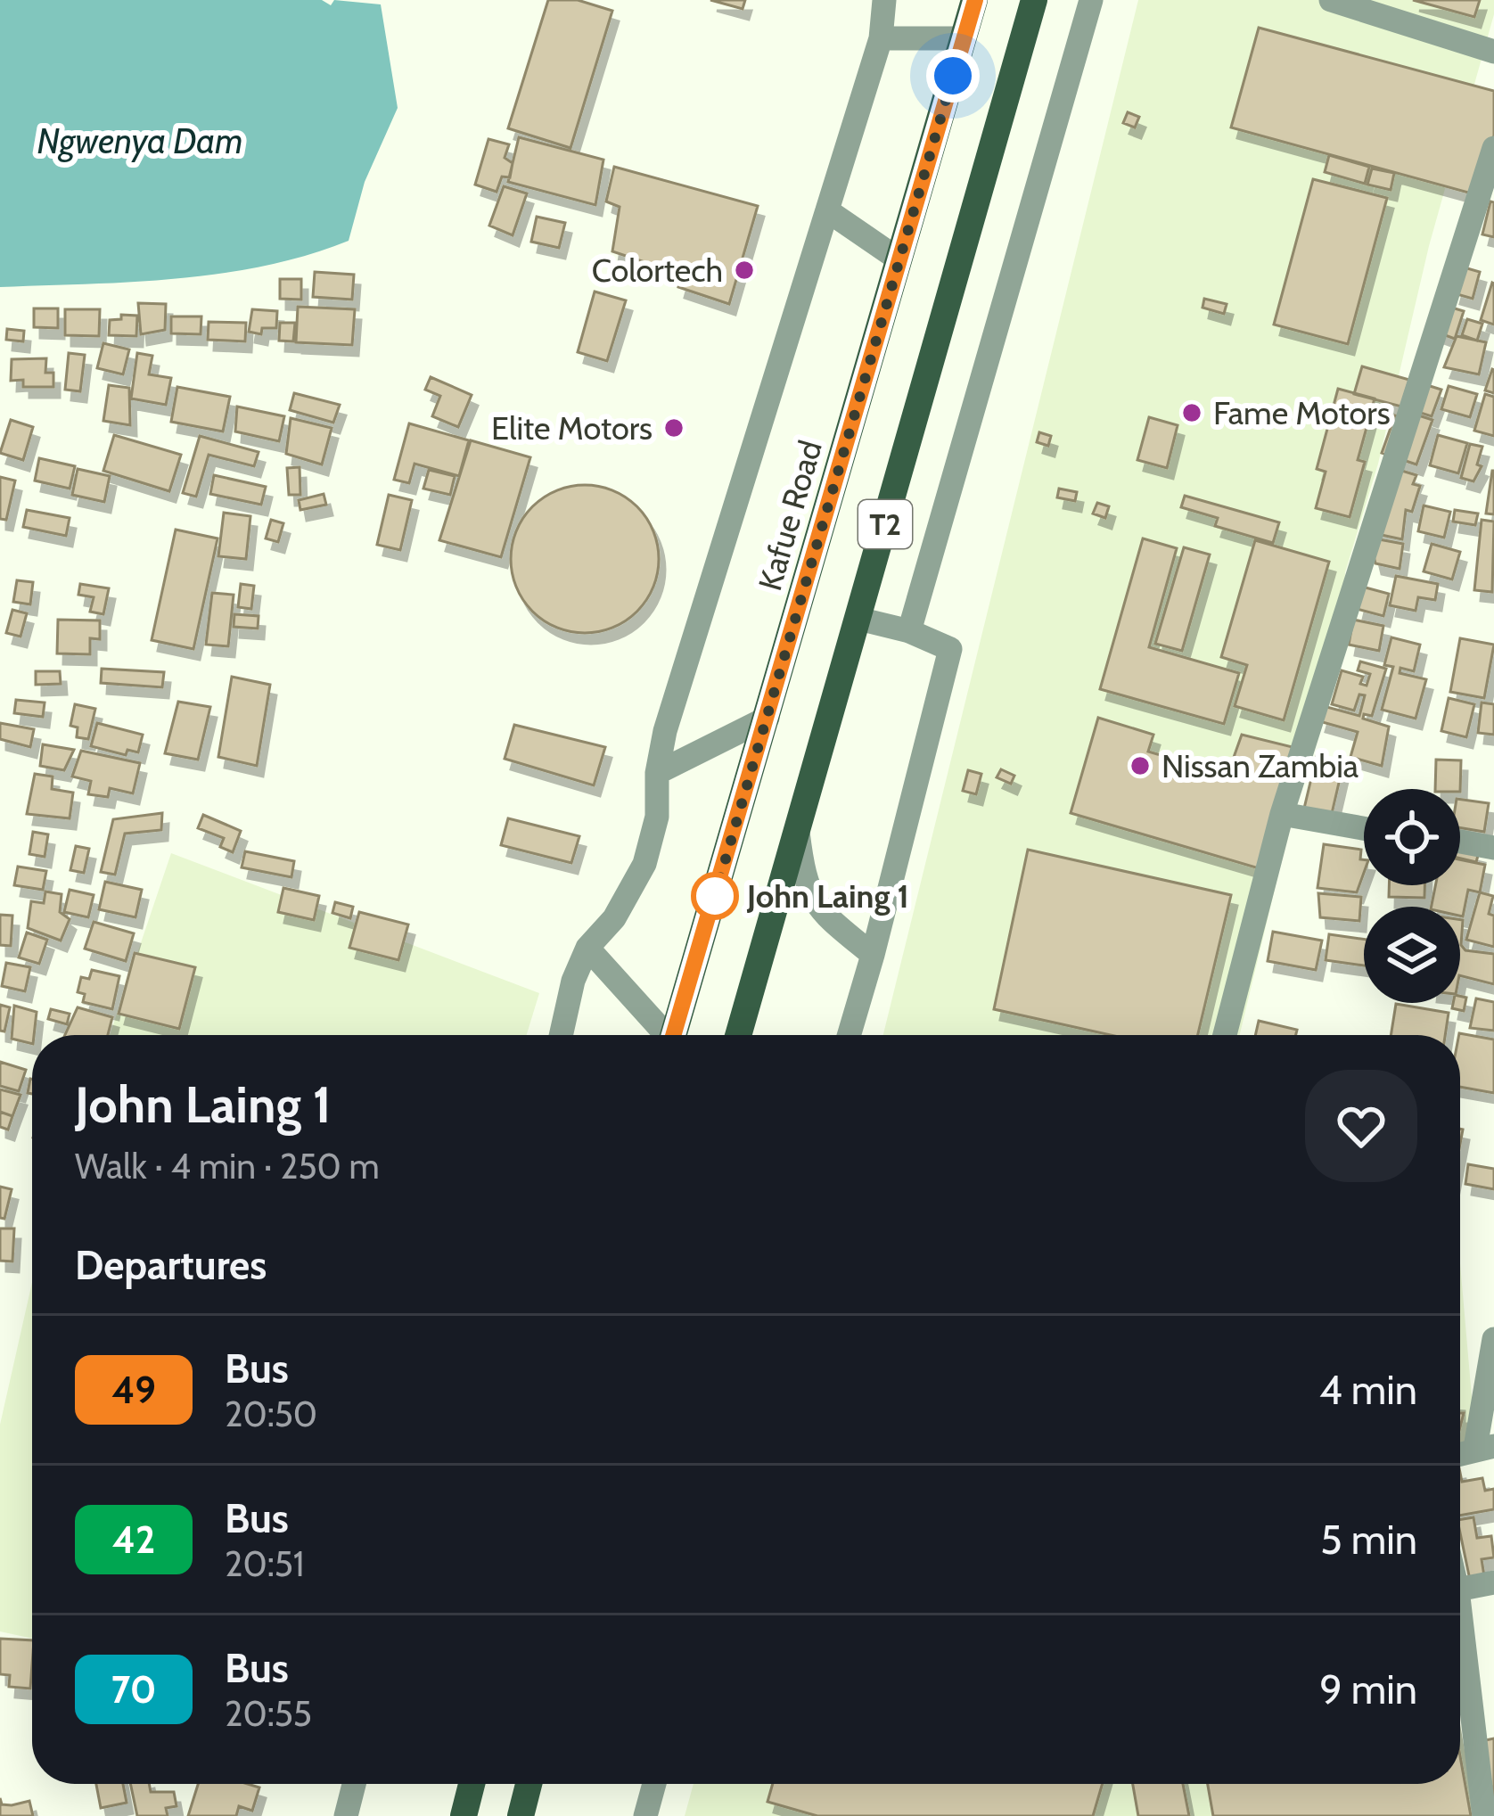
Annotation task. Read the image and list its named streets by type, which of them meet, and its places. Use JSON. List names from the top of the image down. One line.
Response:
{"streets":{"main road":["Kafue Road","T2"]},"water":["Ngwenya Dam"],"places":["Colortech","Fame Motors","Elite Motors","Nissan Zambia","John Laing 1"],"lines":["bus line 49"],"page":{"heading":[["John Laing 1","Walk · 4 min · 250 m"],"Departures"],"list":[{"mark":"49","name":"Bus","note":"20:50","value":"4 min"},{"mark":"42","name":"Bus","note":"20:51","value":"5 min"},{"mark":"70","name":"Bus","note":"20:55","value":"9 min"}]}}
